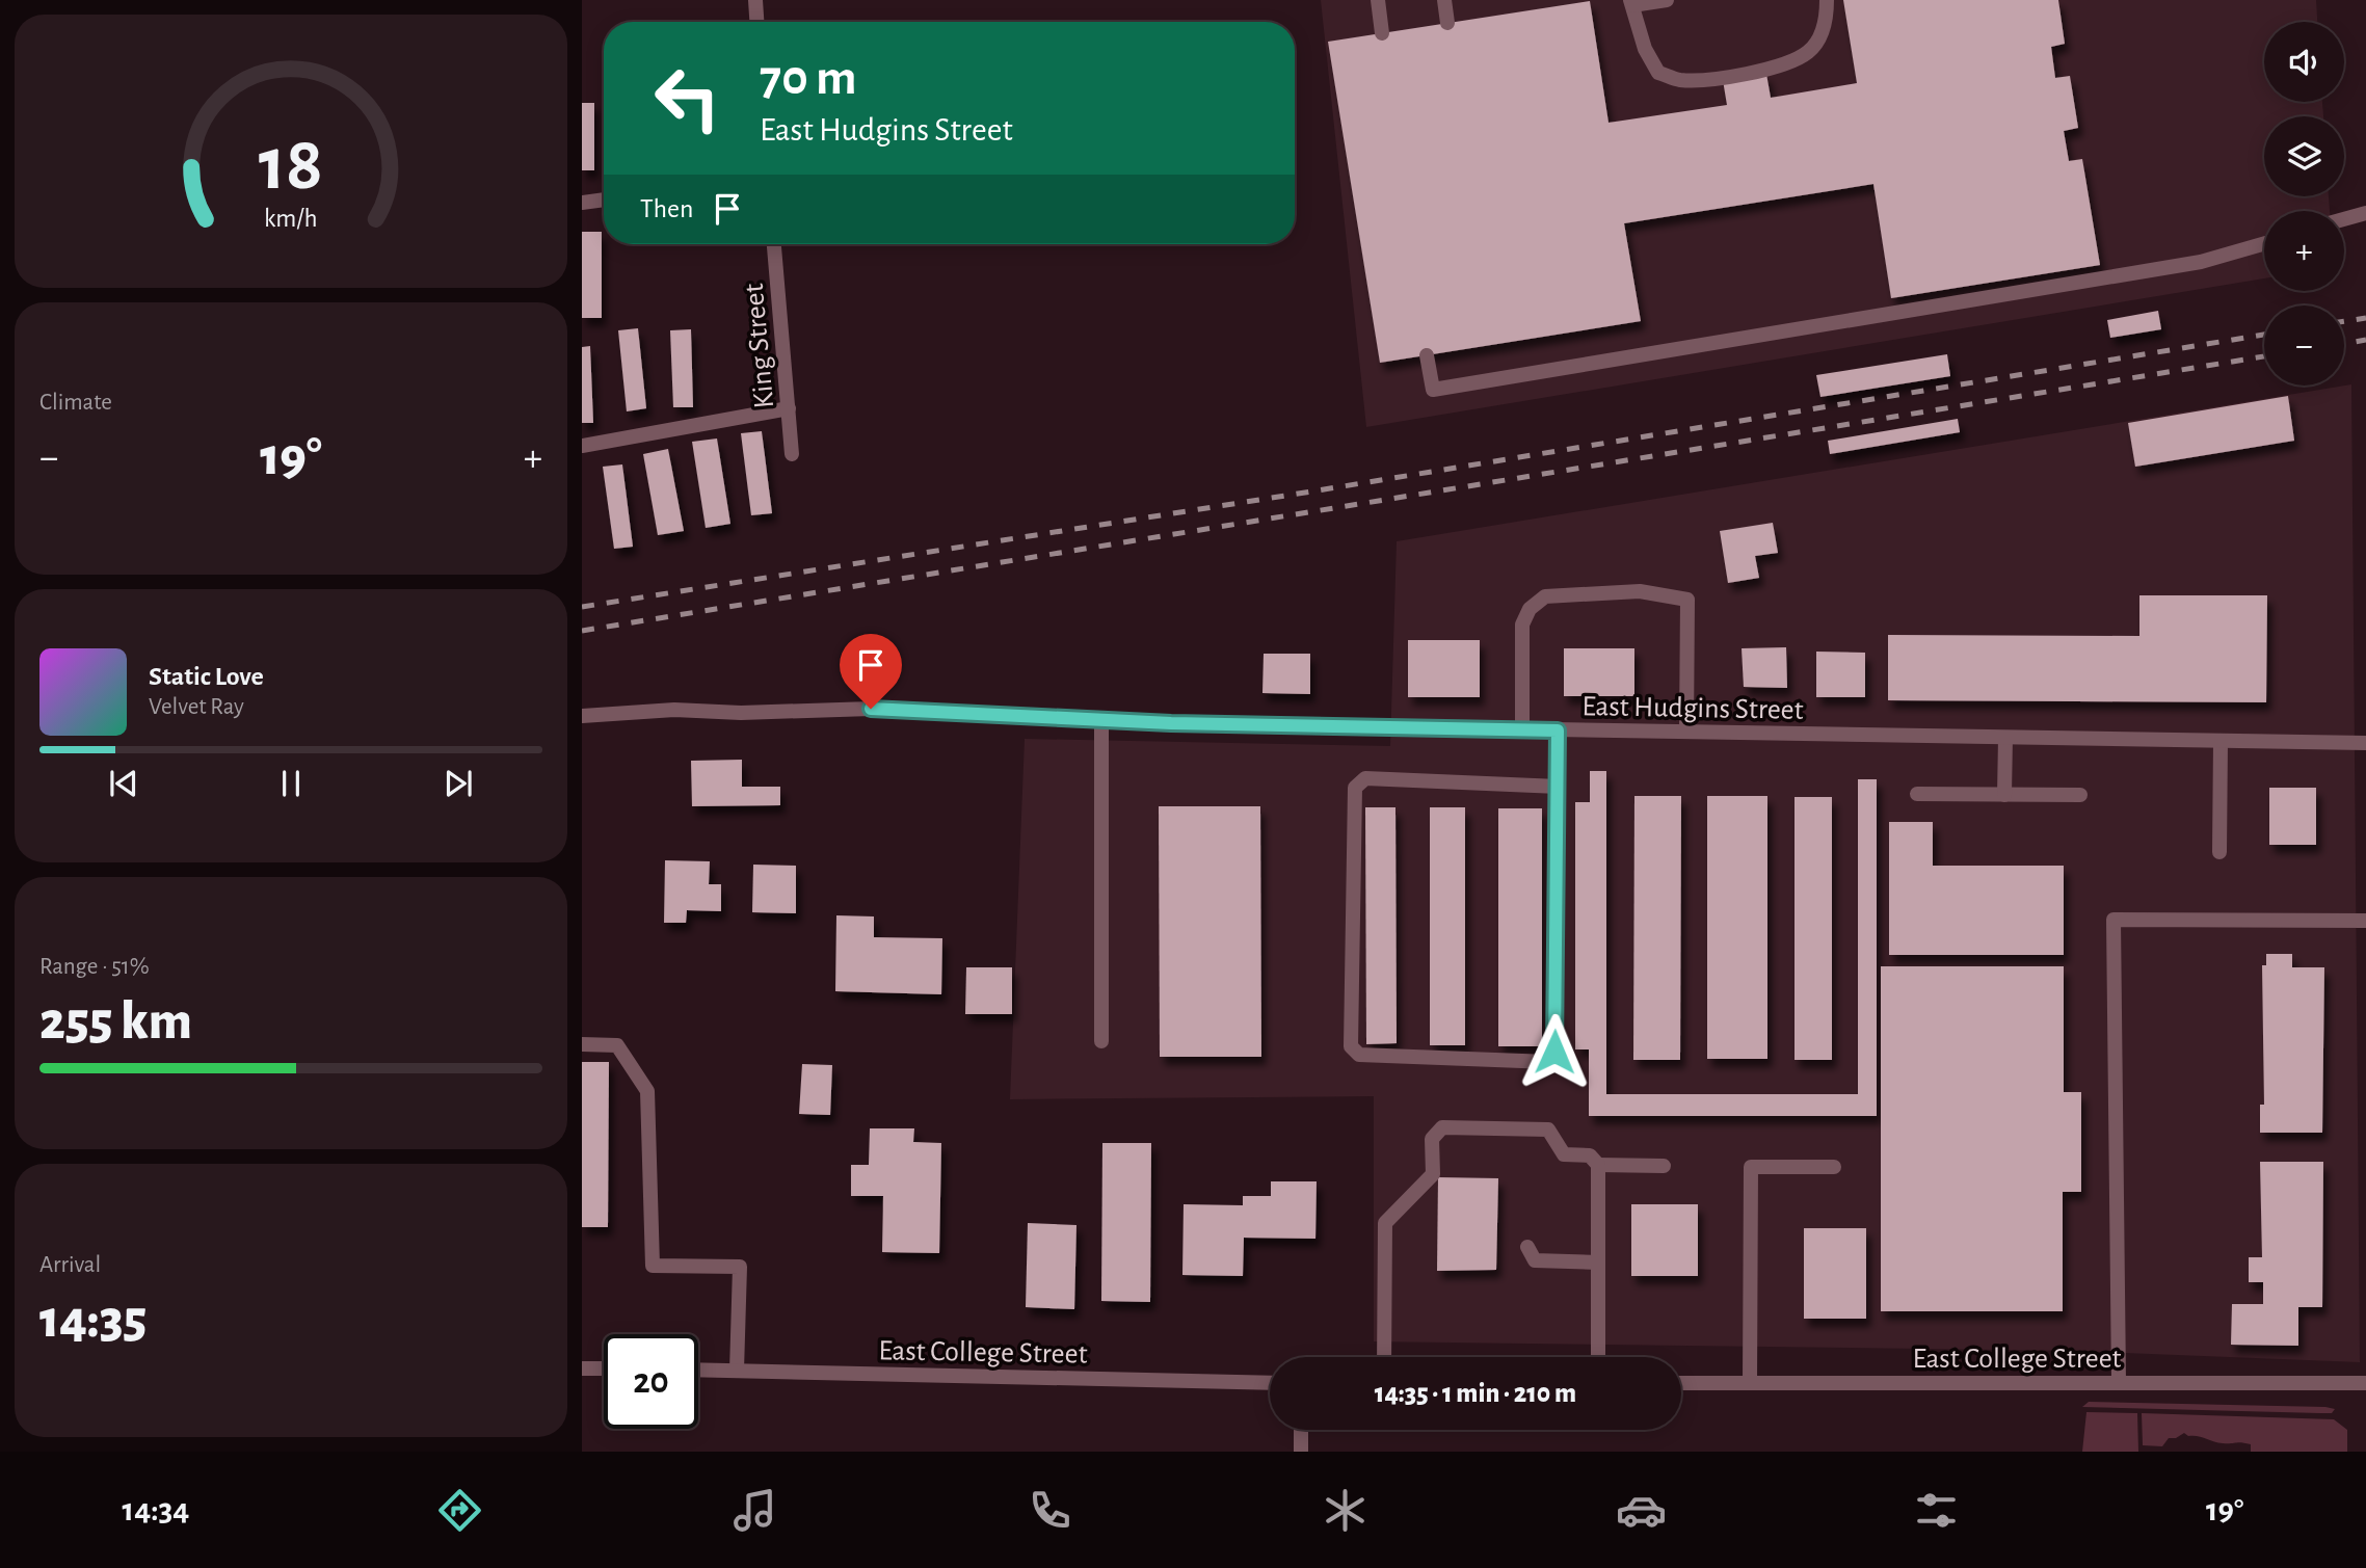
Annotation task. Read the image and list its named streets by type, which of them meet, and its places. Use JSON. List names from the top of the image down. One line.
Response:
{"streets":{"street":["King Street","East Hudgins Street","East College Street"]},"page":{"map_buttons":["+","−"],"turn":["70 m","East Hudgins Street"],"then":"Then","tile":["Climate",["Range · 51%","255 km"],["Arrival","14:35"]],"heat":["−","19°","+"],"song":["Static Love","Velvet Ray"],"limit":"20","trip":"14:35 · 1 min · 210 m","tabs":["14:34","19°"],"gauge":["18","km/h"]}}
